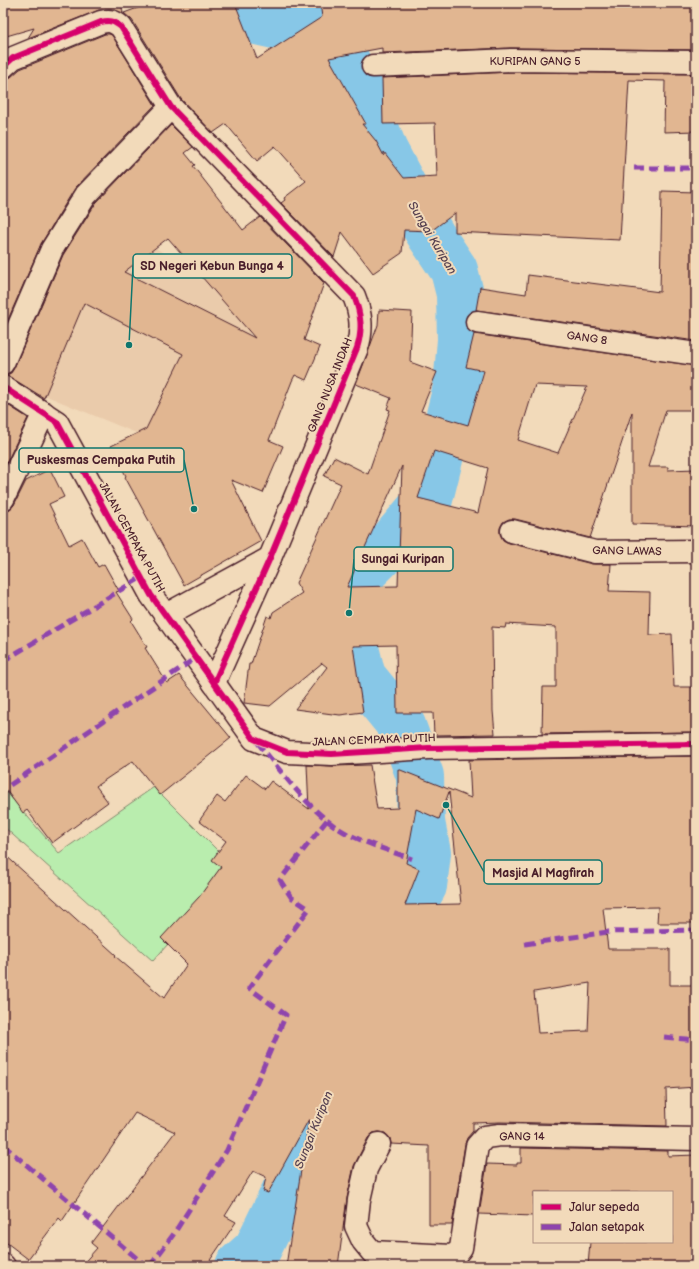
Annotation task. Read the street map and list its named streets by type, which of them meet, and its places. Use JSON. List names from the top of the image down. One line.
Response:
{"streets":{"street":["KURIPAN GANG 5","GANG 8","GANG NUSA INDAH","JALAN CEMPAKA PUTIH","GANG LAWAS","GANG 14"]},"crossings":[["GANG NUSA INDAH","JALAN CEMPAKA PUTIH"]],"water":["Sungai Kuripan"],"places":["SD Negeri Kebun Bunga 4","Puskesmas Cempaka Putih","Sungai Kuripan","Masjid Al Magfirah"],"legend":["Jalur sepeda","Jalan setapak"]}
